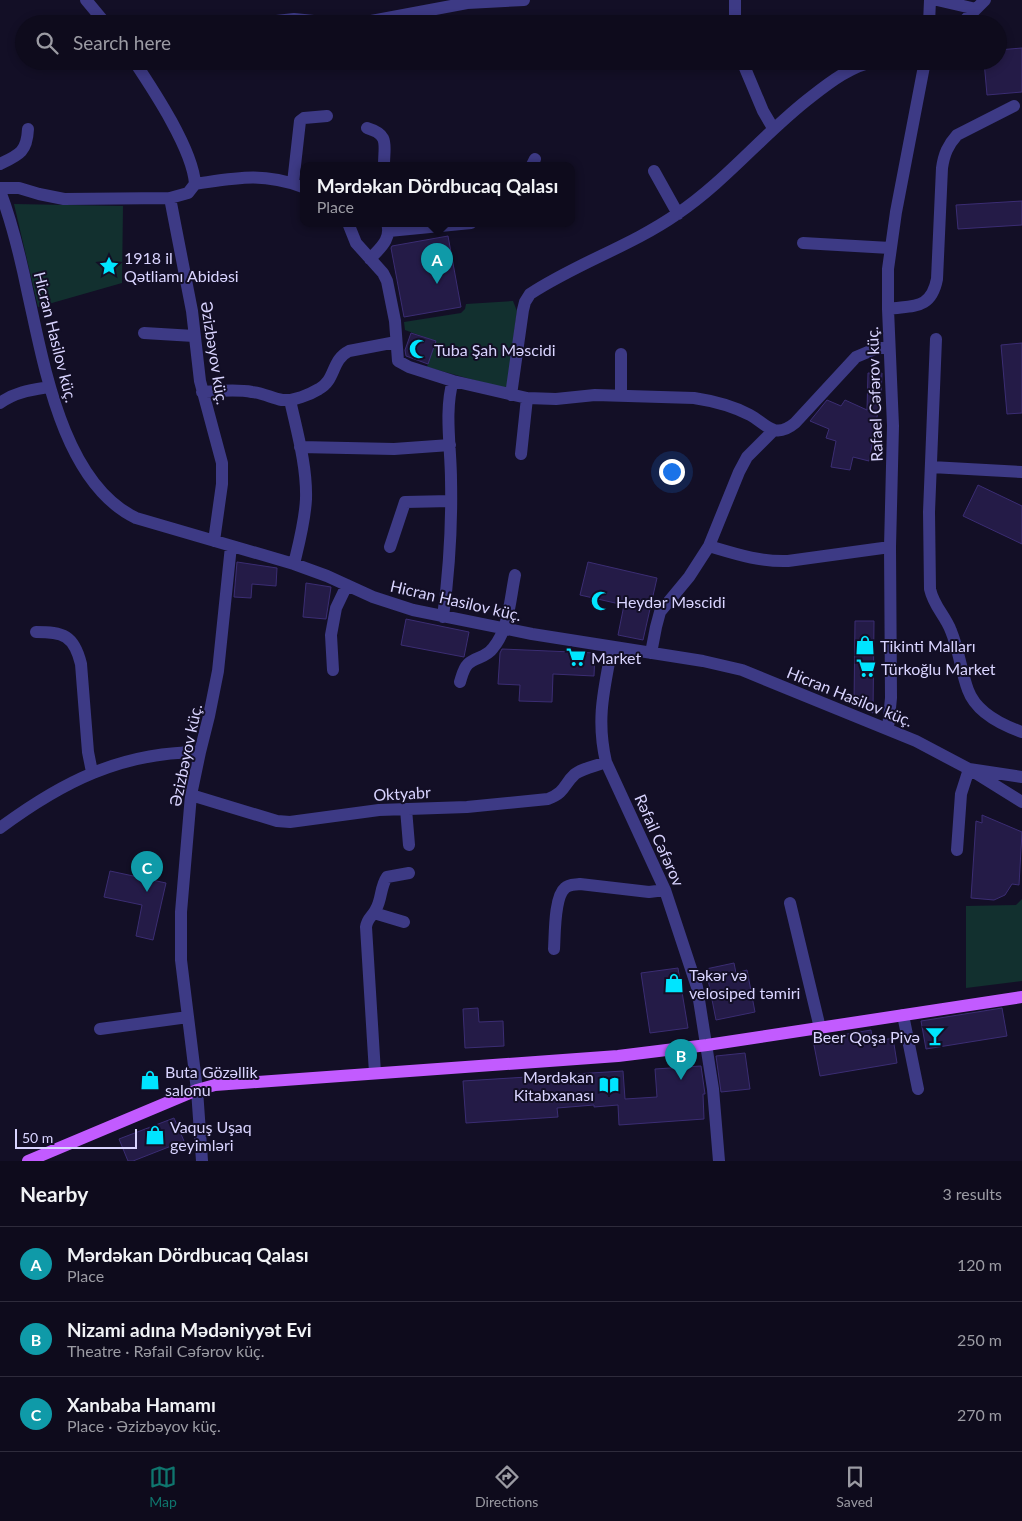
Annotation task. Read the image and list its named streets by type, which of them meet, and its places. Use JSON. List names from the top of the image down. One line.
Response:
{"streets":{"street":["Hicran Hasilov küç.","Əzizbəyov küç.","Rafael Cəfərov küç.","Oktyabr","Rəfail Cəfərov"]},"crossings":[["Hicran Hasilov küç.","Əzizbəyov küç."],["Hicran Hasilov küç.","Rafael Cəfərov küç."],["Hicran Hasilov küç.","Rəfail Cəfərov"],["Əzizbəyov küç.","Oktyabr"],["Oktyabr","Rəfail Cəfərov"]],"places":{"place":["1918 il Qətliamı Abidəsi"],"mosque":["Tuba Şah Məscidi","Heydər Məscidi"],"shop":["Tikinti Malları","Təkər və velosiped təmiri","Buta Gözəllik salonu","Vaquş Uşaq geyimləri"],"supermarket":["Market","Türkoğlu Market"],"bar":["Beer Qoşa Pivə"],"library":["Mərdəkan Kitabxanası"]},"scale_bar":"50 m","page":{"search":"Search here","popup":["Mərdəkan Dördbucaq Qalası","Place"],"pins":["A","C","B"],"scale":"50 m","heading":["Nearby","3 results"],"list":[{"mark":"A","name":"Mərdəkan Dördbucaq Qalası","note":"Place","value":"120 m"},{"mark":"B","name":"Nizami adına Mədəniyyət Evi","note":"Theatre · Rəfail Cəfərov küç.","value":"250 m"},{"mark":"C","name":"Xanbaba Hamamı","note":"Place · Əzizbəyov küç.","value":"270 m"}],"nav":["Map","Directions","Saved"]}}
